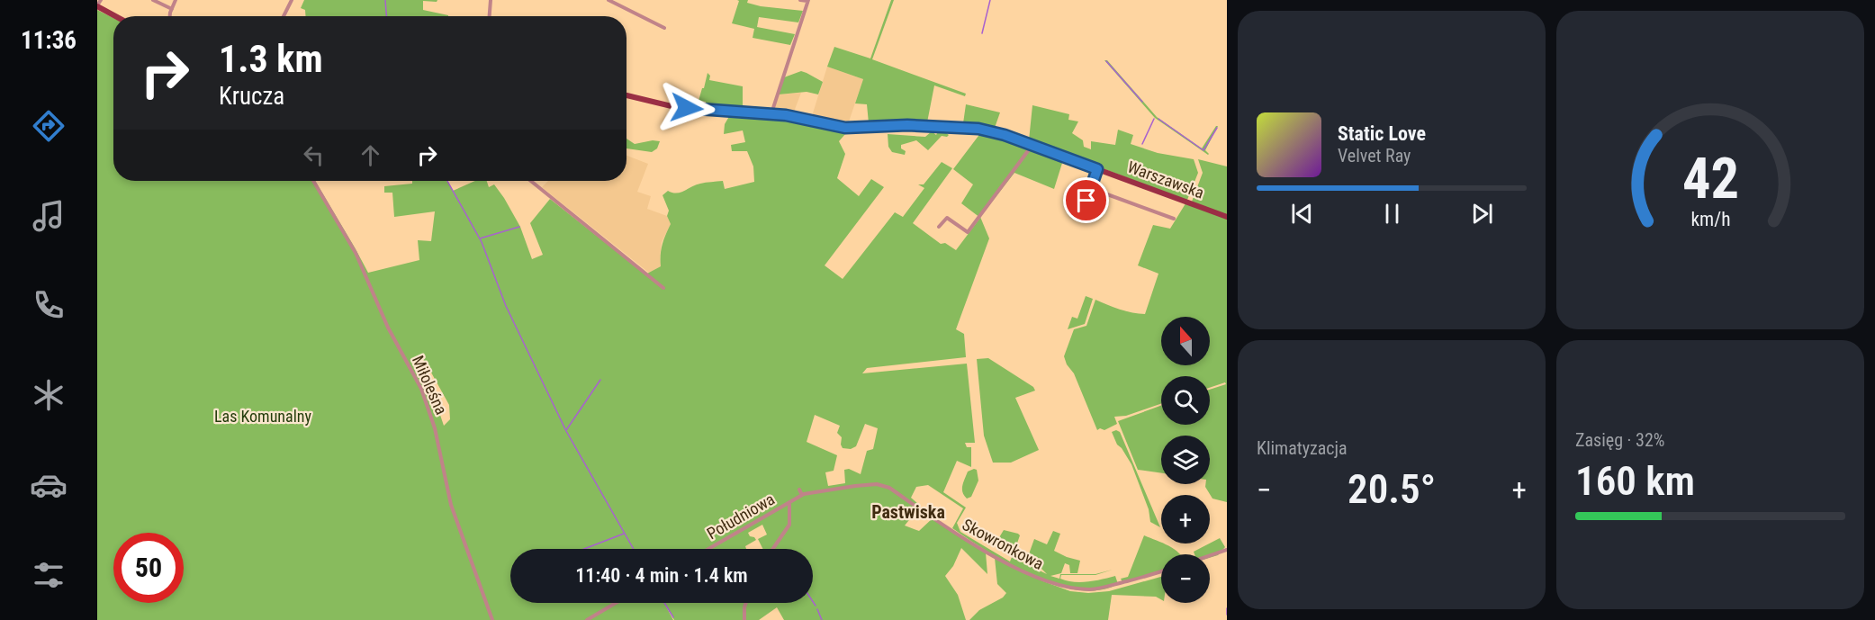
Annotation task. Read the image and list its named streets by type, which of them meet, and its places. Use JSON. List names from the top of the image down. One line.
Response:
{"streets":{"main road":["Warszawska"],"street":["Miłoleśna","Południowa","Skowronkowa"]},"crossings":[["Południowa","Skowronkowa"]],"districts":["Pastwiska"],"parks":["Las Komunalny"],"north":"top","page":{"tabs":"11:36","turn":["1.3 km","Krucza"],"song":["Static Love","Velvet Ray"],"map_buttons":["+","−"],"tile":["Klimatyzacja",["Zasięg · 32%","160 km"]],"heat":["−","20.5°","+"],"limit":"50","trip":"11:40 · 4 min · 1.4 km","gauge":["42","km/h"]}}
